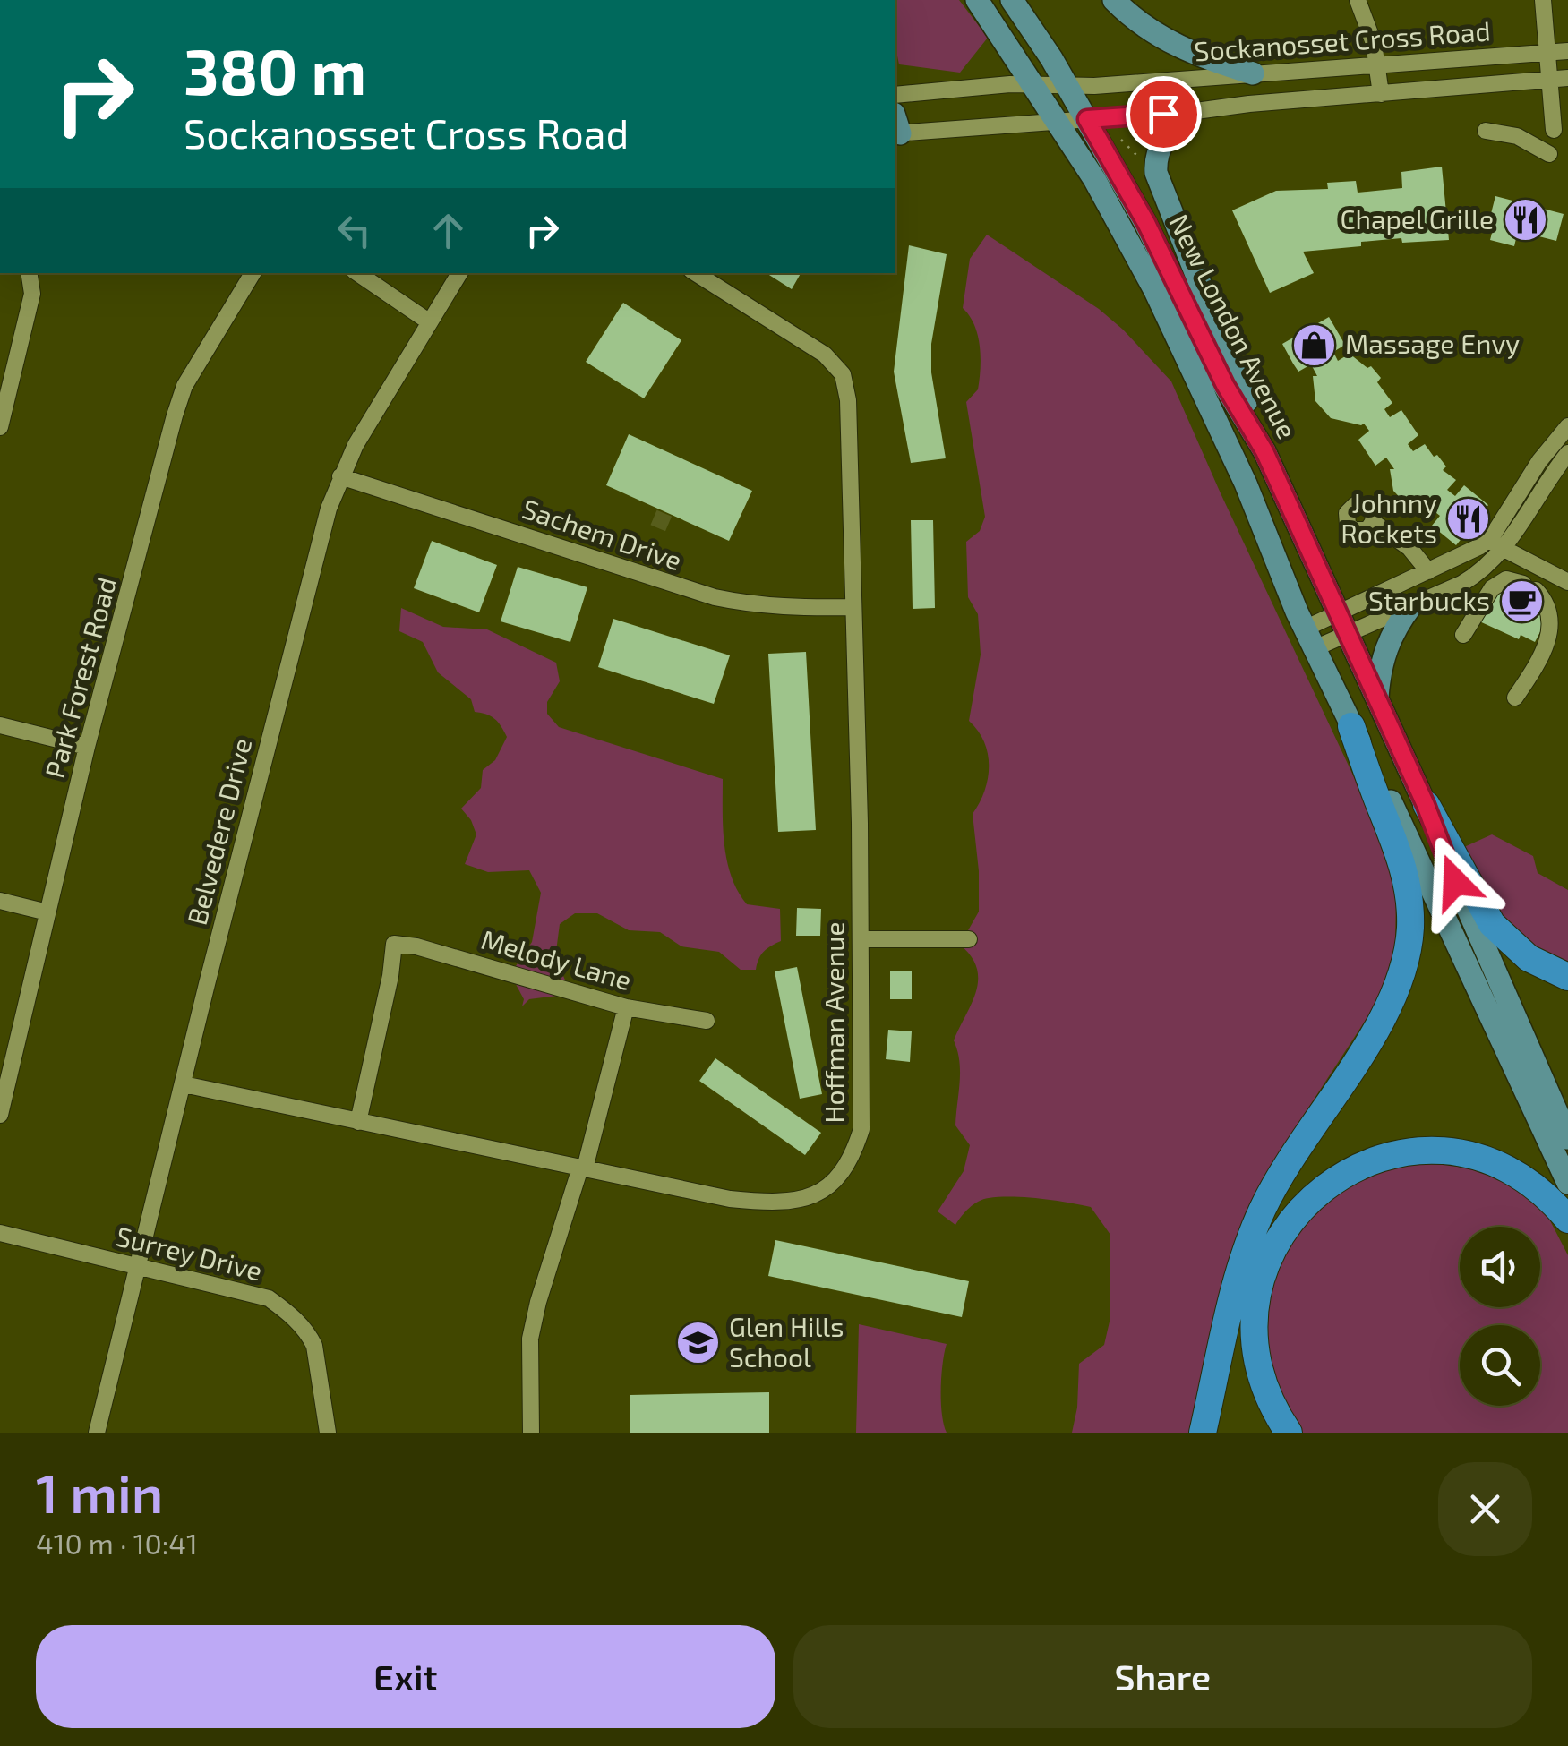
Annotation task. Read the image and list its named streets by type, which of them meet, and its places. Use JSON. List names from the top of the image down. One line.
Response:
{"streets":{"main road":["New London Avenue"],"street":["Sockanosset Cross Road","Sachem Drive","Park Forest Road","Belvedere Drive","Melody Lane","Hoffman Avenue","Surrey Drive"]},"crossings":[["Sockanosset Cross Road","New London Avenue"],["Sachem Drive","Belvedere Drive"],["Sachem Drive","Hoffman Avenue"],["Belvedere Drive","Hoffman Avenue"],["Belvedere Drive","Surrey Drive"],["Melody Lane","Hoffman Avenue"]],"places":{"restaurant":["Chapel Grille","Johnny Rockets"],"shop":["Massage Envy"],"cafe":["Starbucks"],"school or university":["Glen Hills School"]},"page":{"turn":["380 m","Sockanosset Cross Road"],"heading":["1 min","410 m · 10:41"],"buttons":["Exit","Share"]}}
